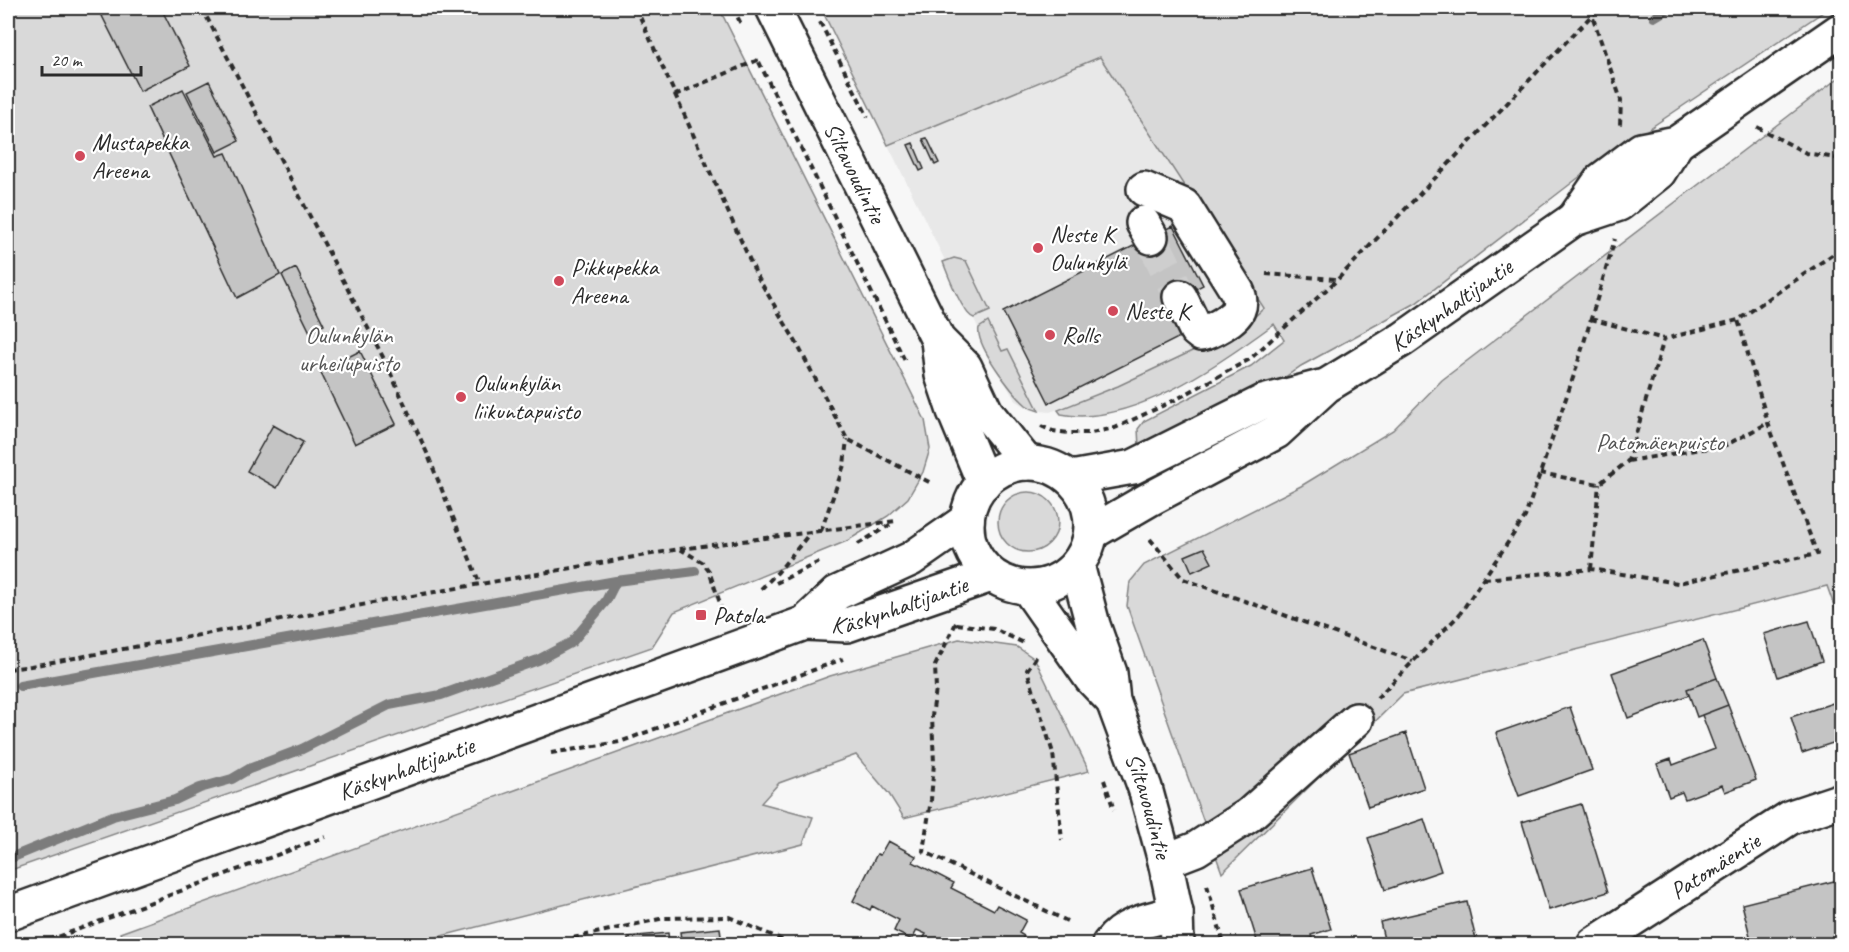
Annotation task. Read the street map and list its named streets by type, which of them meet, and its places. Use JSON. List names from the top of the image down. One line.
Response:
{"streets":{"main road":["Siltavoudintie","Käskynhaltijantie","Patomäentie"]},"crossings":[["Siltavoudintie","Käskynhaltijantie"]],"parks":["Oulunkylän urheilupuisto","Patomäenpuisto"],"places":{"other":["Mustapekka Areena","Neste K Oulunkylä","Pikkupekka Areena","Neste K","Rolls","Oulunkylän liikuntapuisto"],"transit":["Patola"]},"scale_bar":"20 m"}
